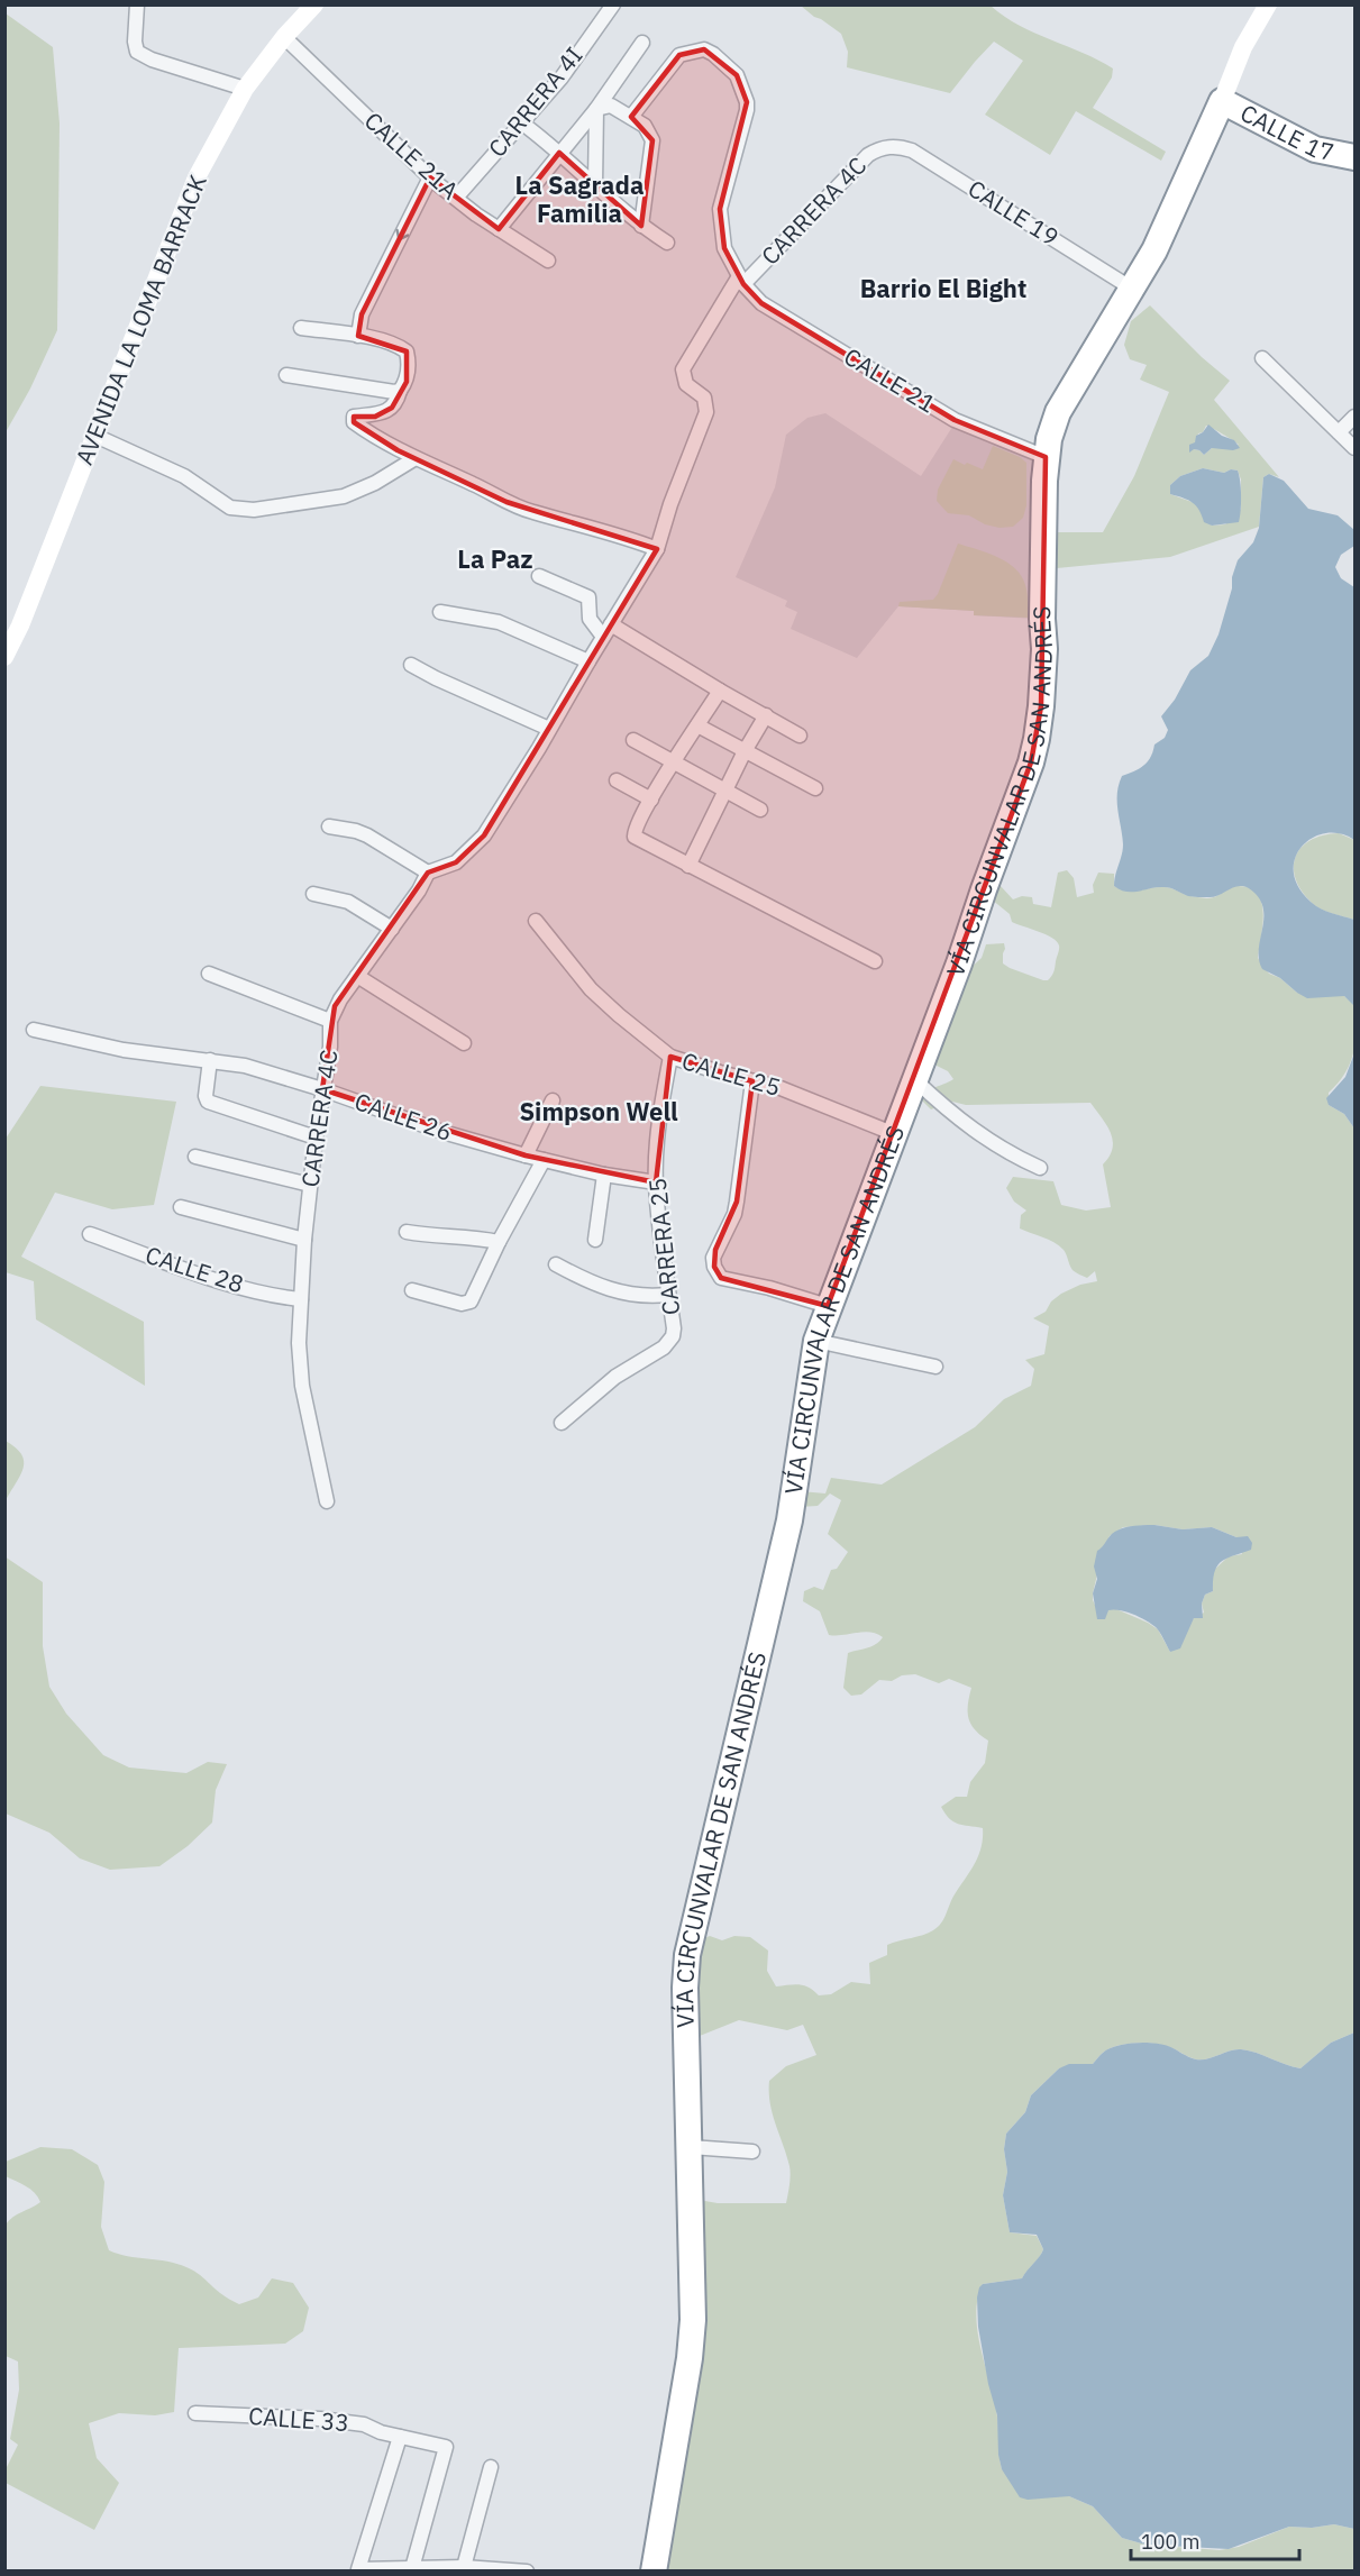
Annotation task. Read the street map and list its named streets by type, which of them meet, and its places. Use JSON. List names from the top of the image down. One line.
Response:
{"streets":{"highway":["CALLE 17","VÍA CIRCUNVALAR DE SAN ANDRÉS"],"main road":["AVENIDA LA LOMA BARRACK"],"street":["CARRERA 4I","CALLE 21A","CARRERA 4C","CALLE 19","CALLE 21","CALLE 25","CALLE 26","CARRERA 25","CALLE 28","CALLE 33"]},"crossings":[["CARRERA 4I","CALLE 21A"],["CALLE 17","VÍA CIRCUNVALAR DE SAN ANDRÉS"],["CALLE 21A","AVENIDA LA LOMA BARRACK"],["CARRERA 4C","CALLE 19"],["CARRERA 4C","CALLE 21"],["CARRERA 4C","CALLE 26"],["CARRERA 4C","CALLE 28"],["CALLE 19","VÍA CIRCUNVALAR DE SAN ANDRÉS"],["CALLE 21","VÍA CIRCUNVALAR DE SAN ANDRÉS"],["VÍA CIRCUNVALAR DE SAN ANDRÉS","CALLE 25"],["CALLE 25","CARRERA 25"],["CALLE 26","CARRERA 25"]],"districts":["La Sagrada Familia","Barrio El Bight","La Paz","Simpson Well"],"scale_bar":"100 m"}
